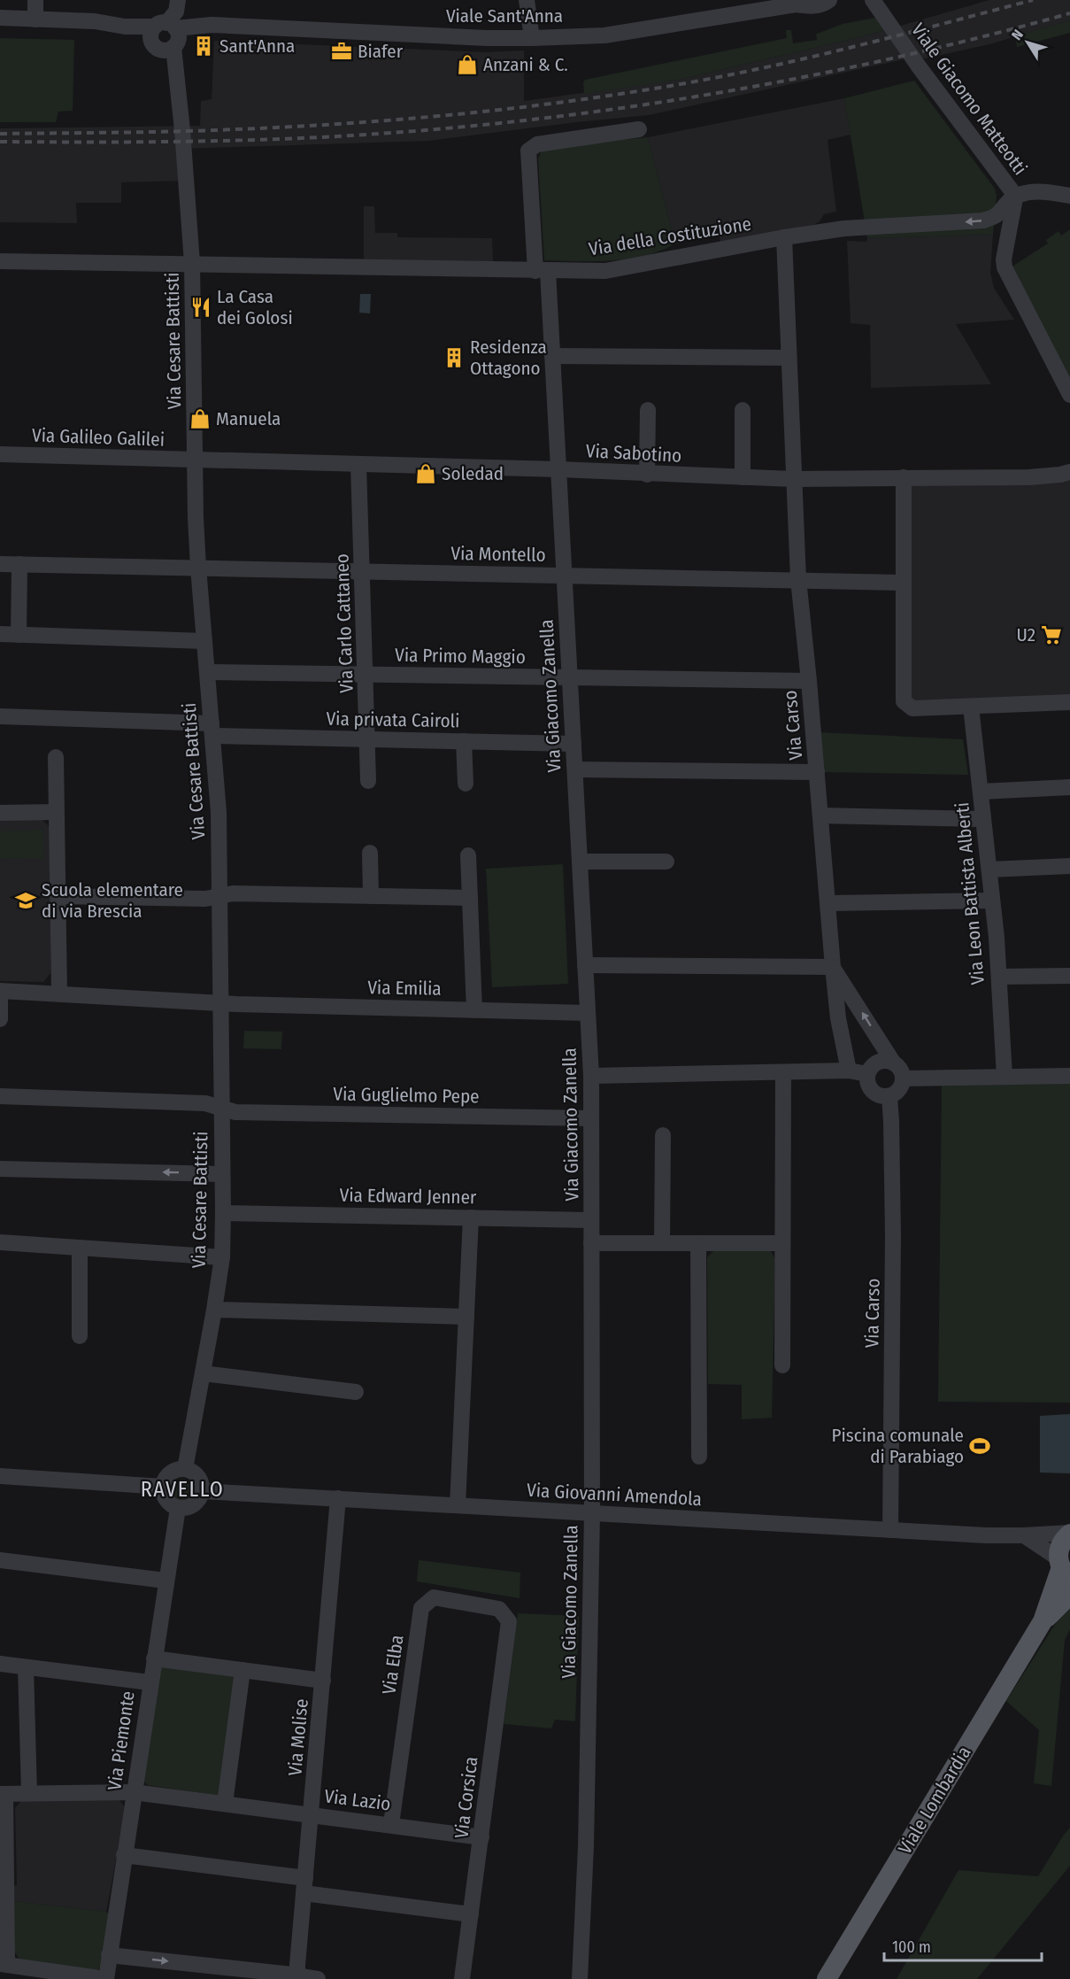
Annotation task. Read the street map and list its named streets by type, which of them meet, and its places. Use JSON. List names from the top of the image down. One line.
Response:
{"streets":{"main road":["Viale Lombardia"],"street":["Viale Sant'Anna","Viale Giacomo Matteotti","Via della Costituzione","Via Cesare Battisti","Via Galileo Galilei","Via Sabotino","Via Montello","Via Carlo Cattaneo","Via Primo Maggio","Via Giacomo Zanella","Via privata Cairoli","Via Carso","Via Leon Battista Alberti","Via Emilia","Via Guglielmo Pepe","Via Edward Jenner","Via Giovanni Amendola","Via Elba","Via Molise","Via Piemonte","Via Corsica","Via Lazio"]},"crossings":[["Viale Sant'Anna","Via Cesare Battisti"],["Viale Giacomo Matteotti","Via della Costituzione"],["Via della Costituzione","Via Cesare Battisti"],["Via della Costituzione","Via Giacomo Zanella"],["Via della Costituzione","Via Carso"],["Via Cesare Battisti","Via Galileo Galilei"],["Via Cesare Battisti","Via Sabotino"],["Via Cesare Battisti","Via Montello"],["Via Cesare Battisti","Via Primo Maggio"],["Via Cesare Battisti","Via privata Cairoli"],["Via Cesare Battisti","Via Emilia"],["Via Cesare Battisti","Via Guglielmo Pepe"],["Via Cesare Battisti","Via Edward Jenner"],["Via Cesare Battisti","Via Giovanni Amendola"],["Via Cesare Battisti","Via Piemonte"],["Via Galileo Galilei","Via Sabotino"],["Via Sabotino","Via Carlo Cattaneo"],["Via Sabotino","Via Giacomo Zanella"],["Via Sabotino","Via Carso"],["Via Montello","Via Carlo Cattaneo"],["Via Montello","Via Giacomo Zanella"],["Via Montello","Via Carso"],["Via Carlo Cattaneo","Via Primo Maggio"],["Via Carlo Cattaneo","Via privata Cairoli"],["Via Primo Maggio","Via Giacomo Zanella"],["Via Primo Maggio","Via Carso"],["Via Giacomo Zanella","Via privata Cairoli"],["Via Giacomo Zanella","Via Emilia"],["Via Giacomo Zanella","Via Guglielmo Pepe"],["Via Giacomo Zanella","Via Edward Jenner"],["Via Giacomo Zanella","Via Giovanni Amendola"],["Via Carso","Via Giovanni Amendola"],["Via Giovanni Amendola","Via Molise"],["Via Giovanni Amendola","Via Piemonte"],["Via Giovanni Amendola","Viale Lombardia"],["Via Elba","Via Corsica"],["Via Elba","Via Lazio"],["Via Molise","Via Lazio"],["Via Piemonte","Via Lazio"],["Via Corsica","Via Lazio"]],"districts":["RAVELLO"],"places":{"building":["Sant'Anna","Residenza Ottagono"],"office":["Biafer"],"shop":["Anzani & C.","Manuela","Soledad"],"restaurant":["La Casa dei Golosi"],"supermarket":["U2"],"school or university":["Scuola elementare di via Brescia"],"sports":["Piscina comunale di Parabiago"]},"scale_bar":"100 m","north":"top left"}
